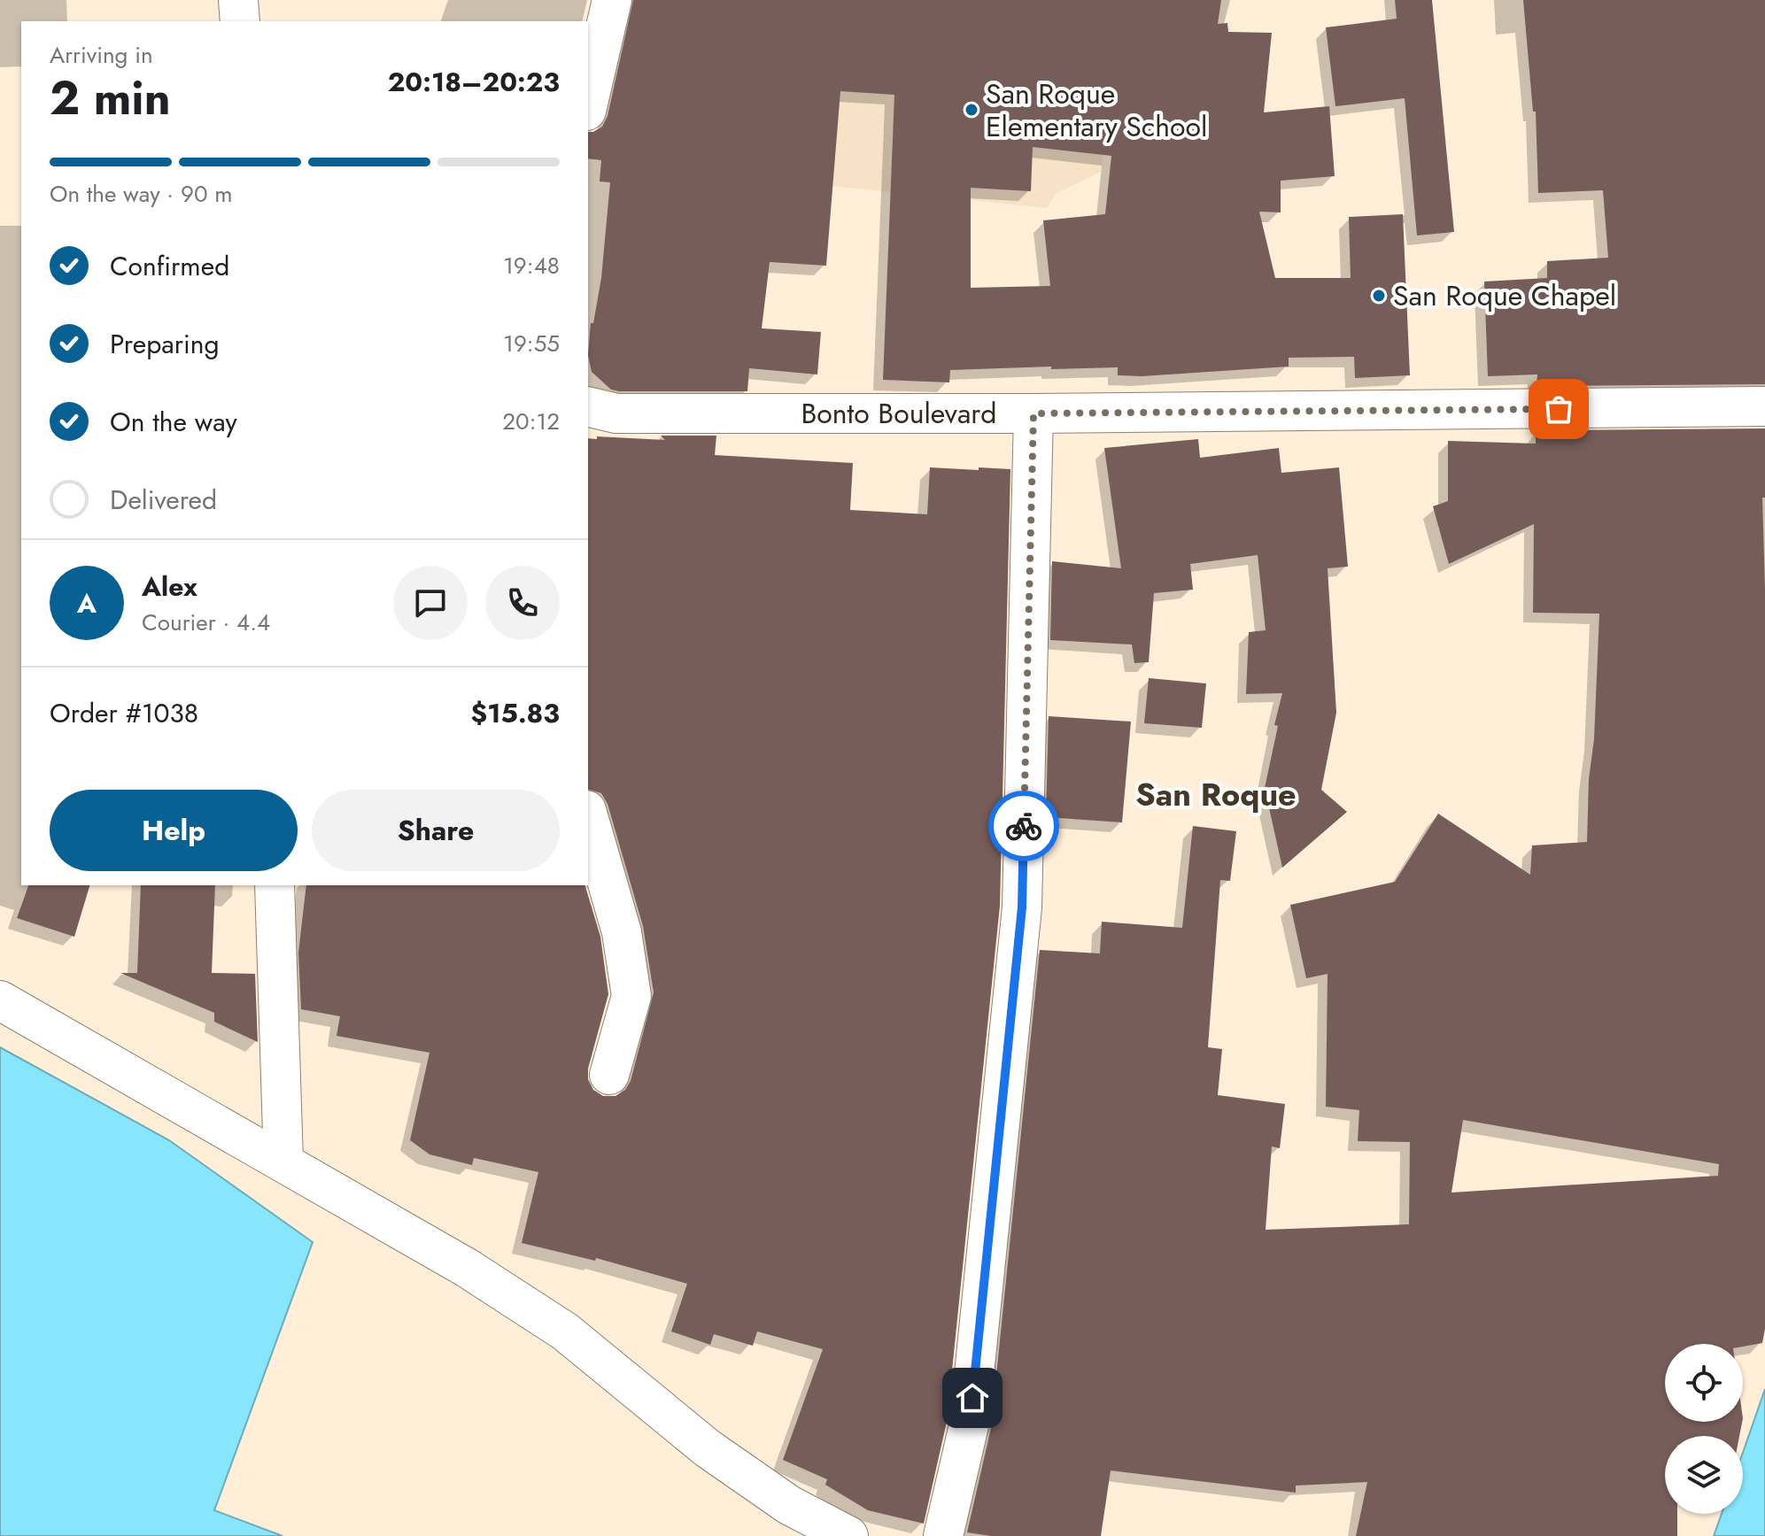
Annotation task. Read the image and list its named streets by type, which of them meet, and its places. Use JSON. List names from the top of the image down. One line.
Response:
{"streets":{"street":["Bonto Boulevard"]},"districts":["San Roque"],"places":["San Roque Elementary School","San Roque Chapel"],"page":{"heading":["2 min","Arriving in","20:18–20:23"],"panel":["Alex","Courier · 4.4","Order #1038","$15.83"],"bar":"On the way · 90 m","list":[["Confirmed","19:48"],["Preparing","19:55"],["On the way","20:12"],"Delivered"],"round":"A","buttons":["Help","Share"]}}
